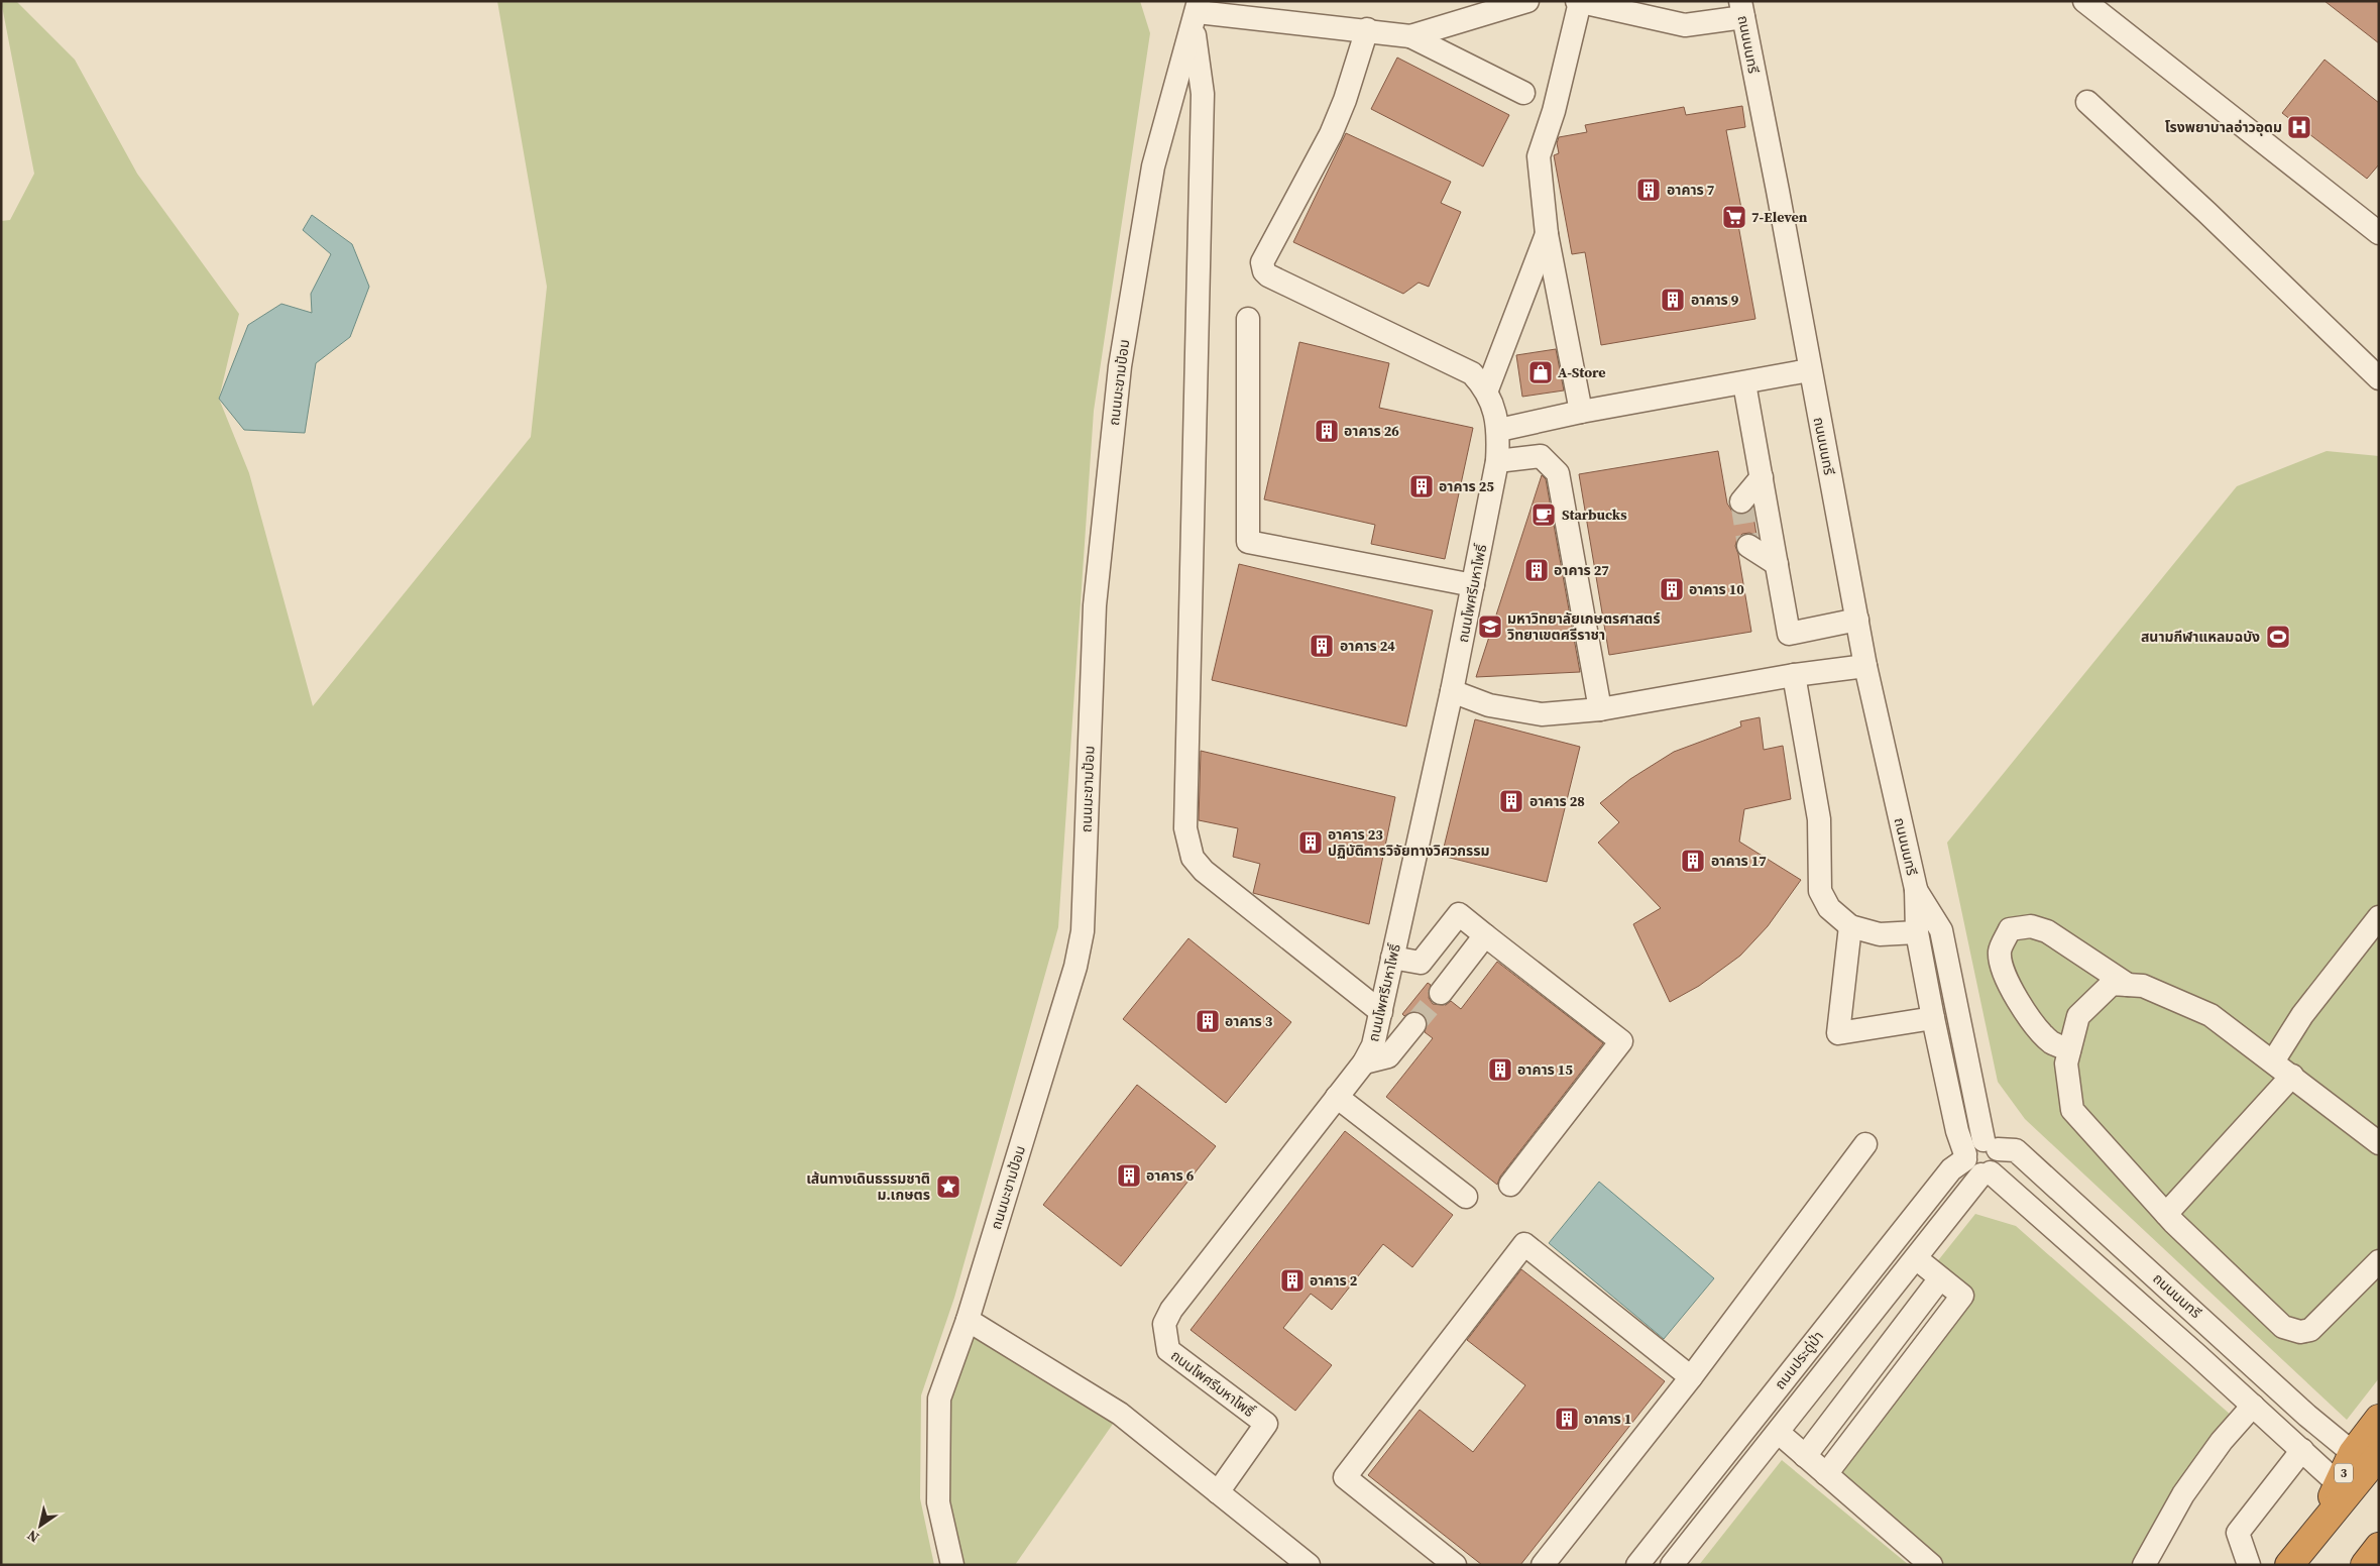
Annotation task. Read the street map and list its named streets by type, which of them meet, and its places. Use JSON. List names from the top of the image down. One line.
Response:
{"streets":{"highway":["3"],"street":["ถนนนนทรี","ถนนมะขามป้อม","ถนนโพศรีมหาโพธิ์","ถนนประดู่ป่า"]},"crossings":[["ถนนนนทรี","ถนนประดู่ป่า"],["ถนนนนทรี","3"]],"places":{"hospital":["โรงพยาบาลอ่าวอุดม"],"building":["อาคาร 7","อาคาร 9","อาคาร 26","อาคาร 25","อาคาร 27","อาคาร 10","อาคาร 24","อาคาร 28","อาคาร 23 ปฏิบัติการวิจัยทางวิศวกรรม","อาคาร 17","อาคาร 3","อาคาร 15","อาคาร 6","อาคาร 2","อาคาร 1"],"supermarket":["7-Eleven"],"shop":["A-Store"],"cafe":["Starbucks"],"school or university":["มหาวิทยาลัยเกษตรศาสตร์ วิทยาเขตศรีราชา"],"sports":["สนามกีฬาแหลมฉบัง"],"place":["เส้นทางเดินธรรมชาติ ม.เกษตร"]},"north":"bottom left"}
